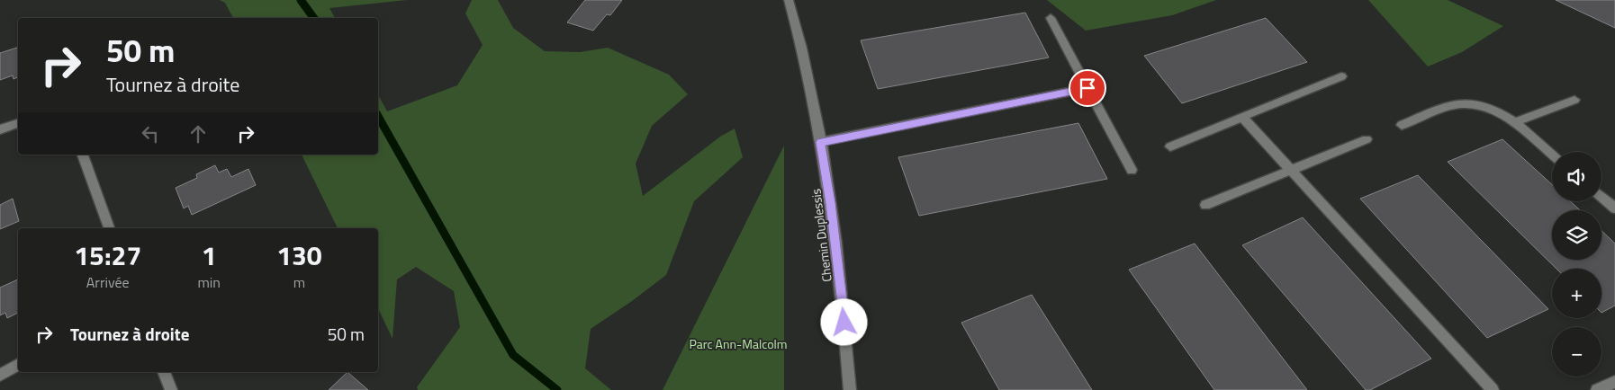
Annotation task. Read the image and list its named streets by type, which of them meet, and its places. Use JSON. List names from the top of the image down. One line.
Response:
{"streets":{"street":["Chemin Duplessis"]},"parks":["Parc Ann-Malcolm"],"page":{"turn":["50 m","Tournez à droite"],"map_buttons":["+","−"],"eta":["15:27","Arrivée","1","min","130","m"],"list":[{"name":"Tournez à droite","value":"50 m"}]}}
